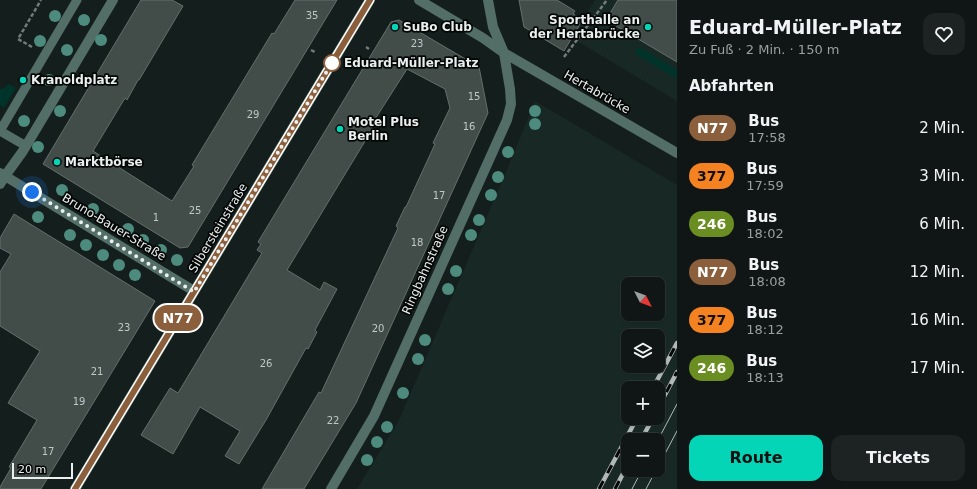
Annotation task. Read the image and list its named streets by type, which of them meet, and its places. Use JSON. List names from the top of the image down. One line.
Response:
{"streets":{"street":["Hertabrücke","Bruno-Bauer-Straße","Silbersteinstraße","Ringbahnstraße"]},"crossings":[["Hertabrücke","Ringbahnstraße"],["Bruno-Bauer-Straße","Silbersteinstraße"]],"places":["SuBo Club","Sporthalle an der Hertabrücke","Eduard-Müller-Platz","Kranoldplatz","Motel Plus Berlin","Marktbörse"],"lines":["bus line N77"],"house_numbers":["35","23","15","29","16","17","25","1","18","23","20","26","21","19","22","17"],"scale_bar":"20 m","north":"bottom right","page":{"on_map":"N77","heading":[["Eduard-Müller-Platz","Zu Fuß · 2 Min. · 150 m"],"Abfahrten"],"list":[{"mark":"N77","name":"Bus","note":"17:58","value":"2 Min."},{"mark":"377","name":"Bus","note":"17:59","value":"3 Min."},{"mark":"246","name":"Bus","note":"18:02","value":"6 Min."},{"mark":"N77","name":"Bus","note":"18:08","value":"12 Min."},{"mark":"377","name":"Bus","note":"18:12","value":"16 Min."},{"mark":"246","name":"Bus","note":"18:13","value":"17 Min."}],"map_buttons":["+","−"],"buttons":["Route","Tickets"],"scale":"20 m"}}
